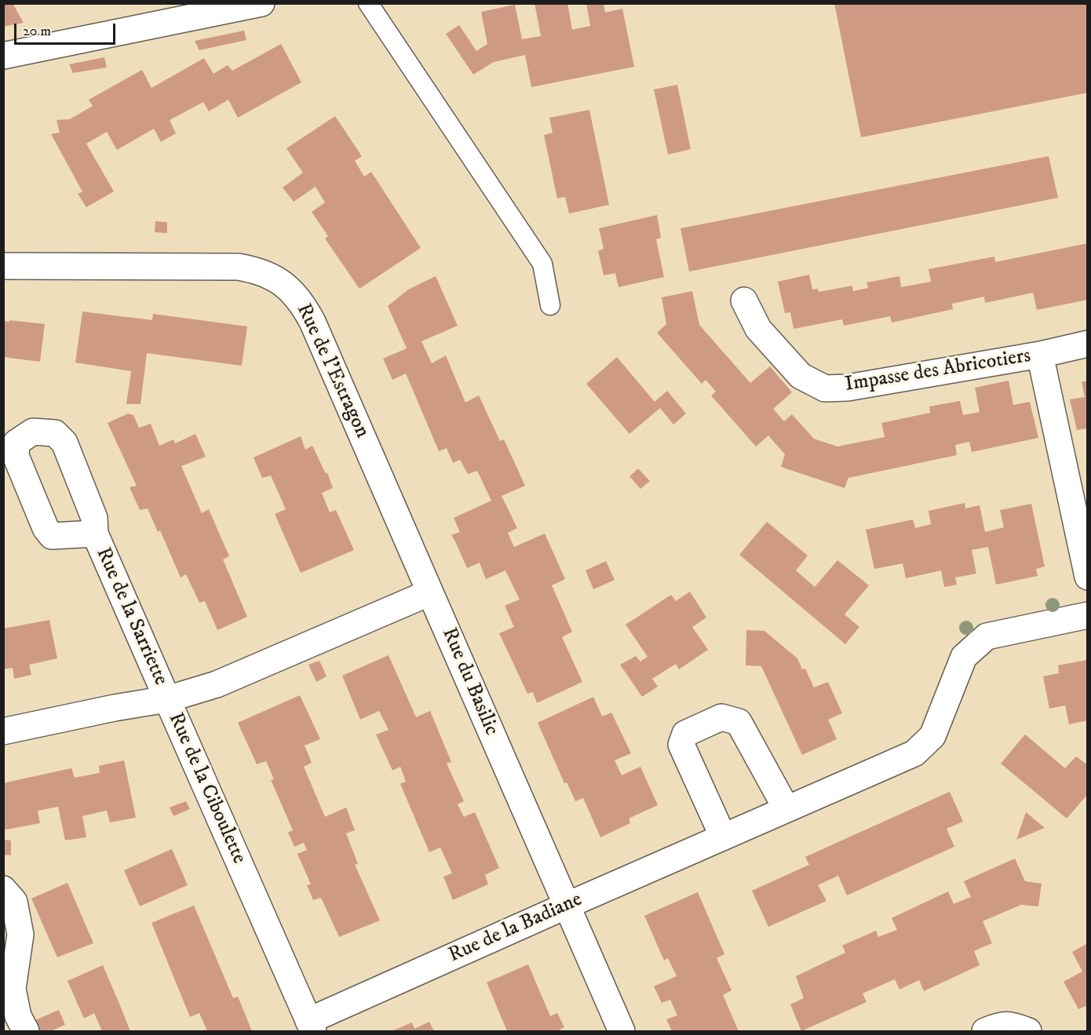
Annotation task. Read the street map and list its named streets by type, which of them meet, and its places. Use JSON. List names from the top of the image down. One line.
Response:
{"streets":{"street":["Rue de l'Estragon","Impasse des Abricotiers","Rue de la Sarriette","Rue du Basilic","Rue de la Ciboulette","Rue de la Badiane"]},"crossings":[["Rue de l'Estragon","Rue du Basilic"],["Rue de la Sarriette","Rue de la Ciboulette"],["Rue du Basilic","Rue de la Badiane"],["Rue de la Ciboulette","Rue de la Badiane"]],"scale_bar":"20 m"}
